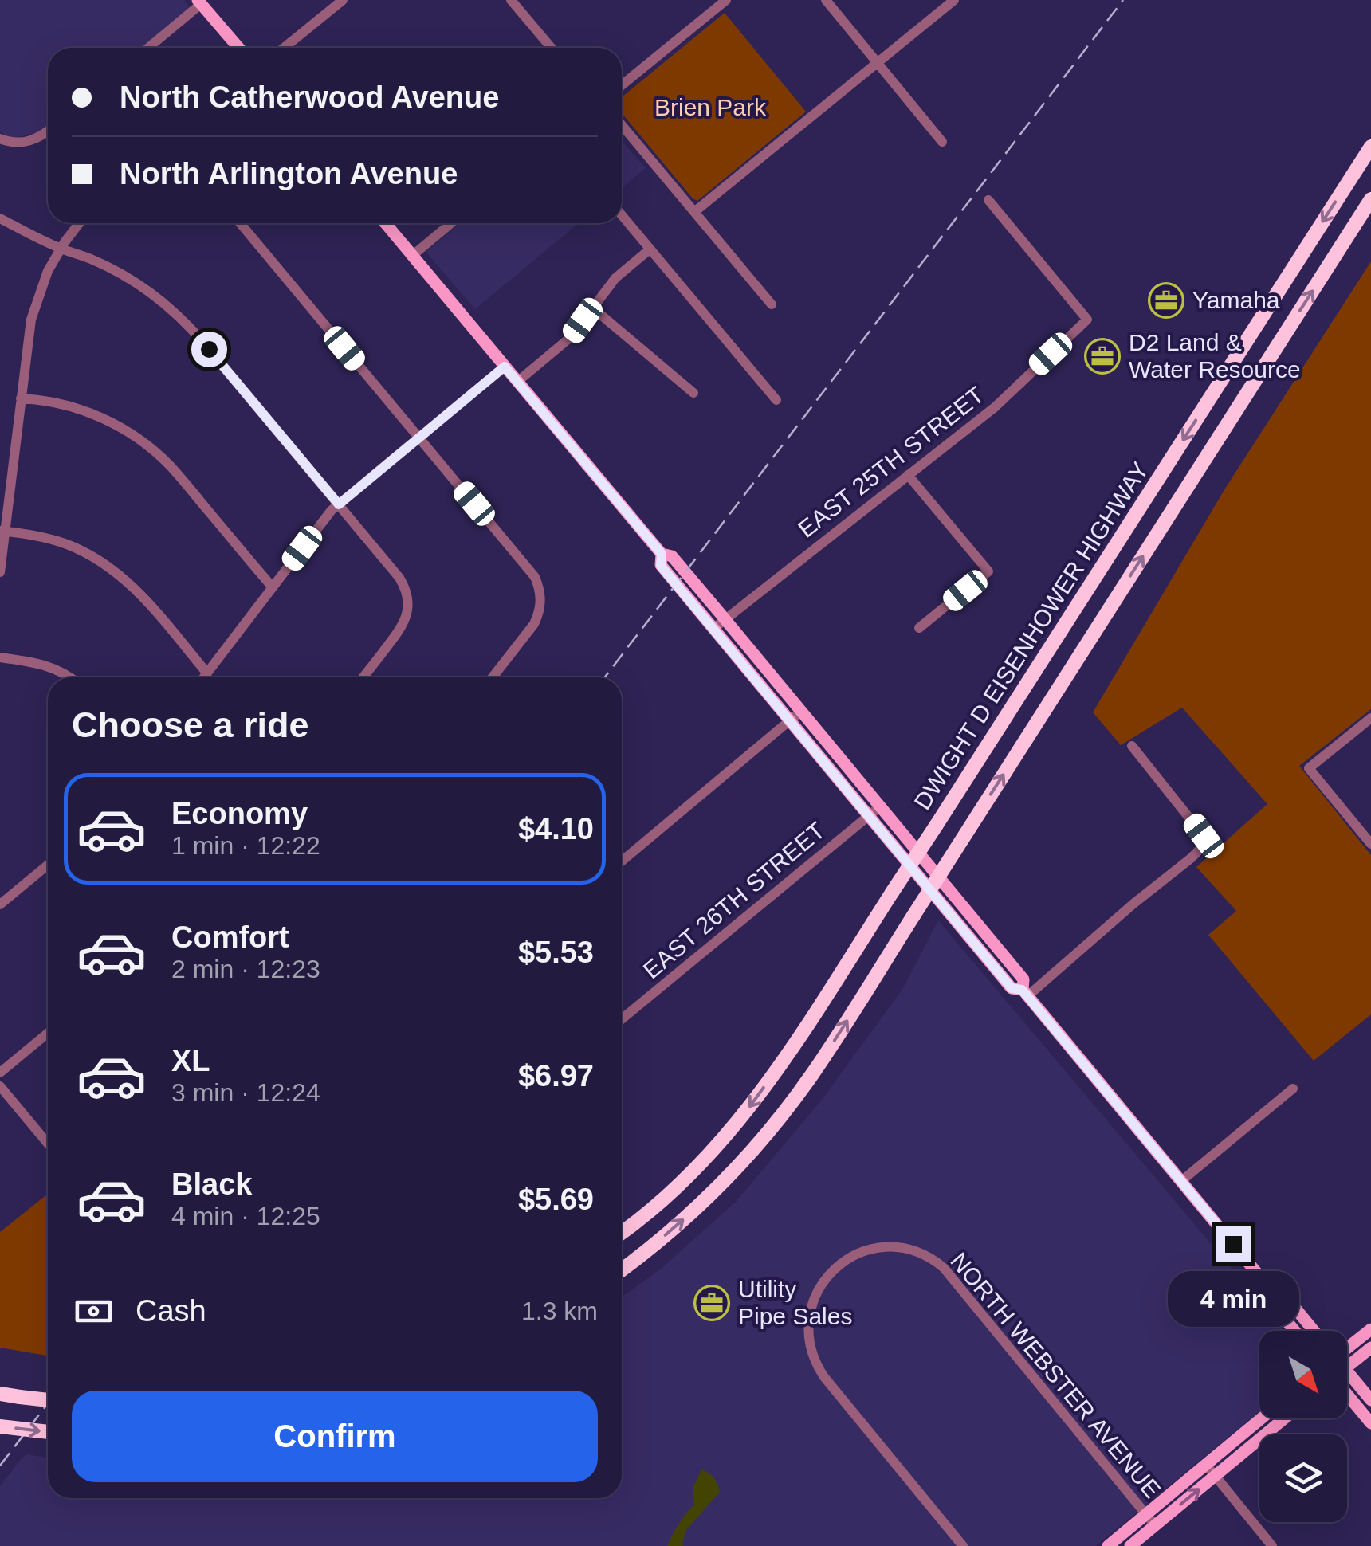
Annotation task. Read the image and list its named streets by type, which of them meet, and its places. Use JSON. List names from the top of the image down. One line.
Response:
{"streets":{"highway":["DWIGHT D EISENHOWER HIGHWAY"],"street":["EAST 25TH STREET","EAST 26TH STREET","NORTH WEBSTER AVENUE"]},"parks":["Brien Park"],"places":{"office":["Yamaha","D2 Land & Water Resource","Utility Pipe Sales"]},"north":"bottom right","page":{"banner":["North Catherwood Avenue","North Arlington Avenue"],"heading":"Choose a ride","list":[{"name":"Economy","note":"1 min · 12:22","value":"$4.10"},{"name":"Comfort","note":"2 min · 12:23","value":"$5.53"},{"name":"XL","note":"3 min · 12:24","value":"$6.97"},{"name":"Black","note":"4 min · 12:25","value":"$5.69"}],"pay":["Cash","1.3 km"],"bubble":"4 min","buttons":"Confirm"}}
